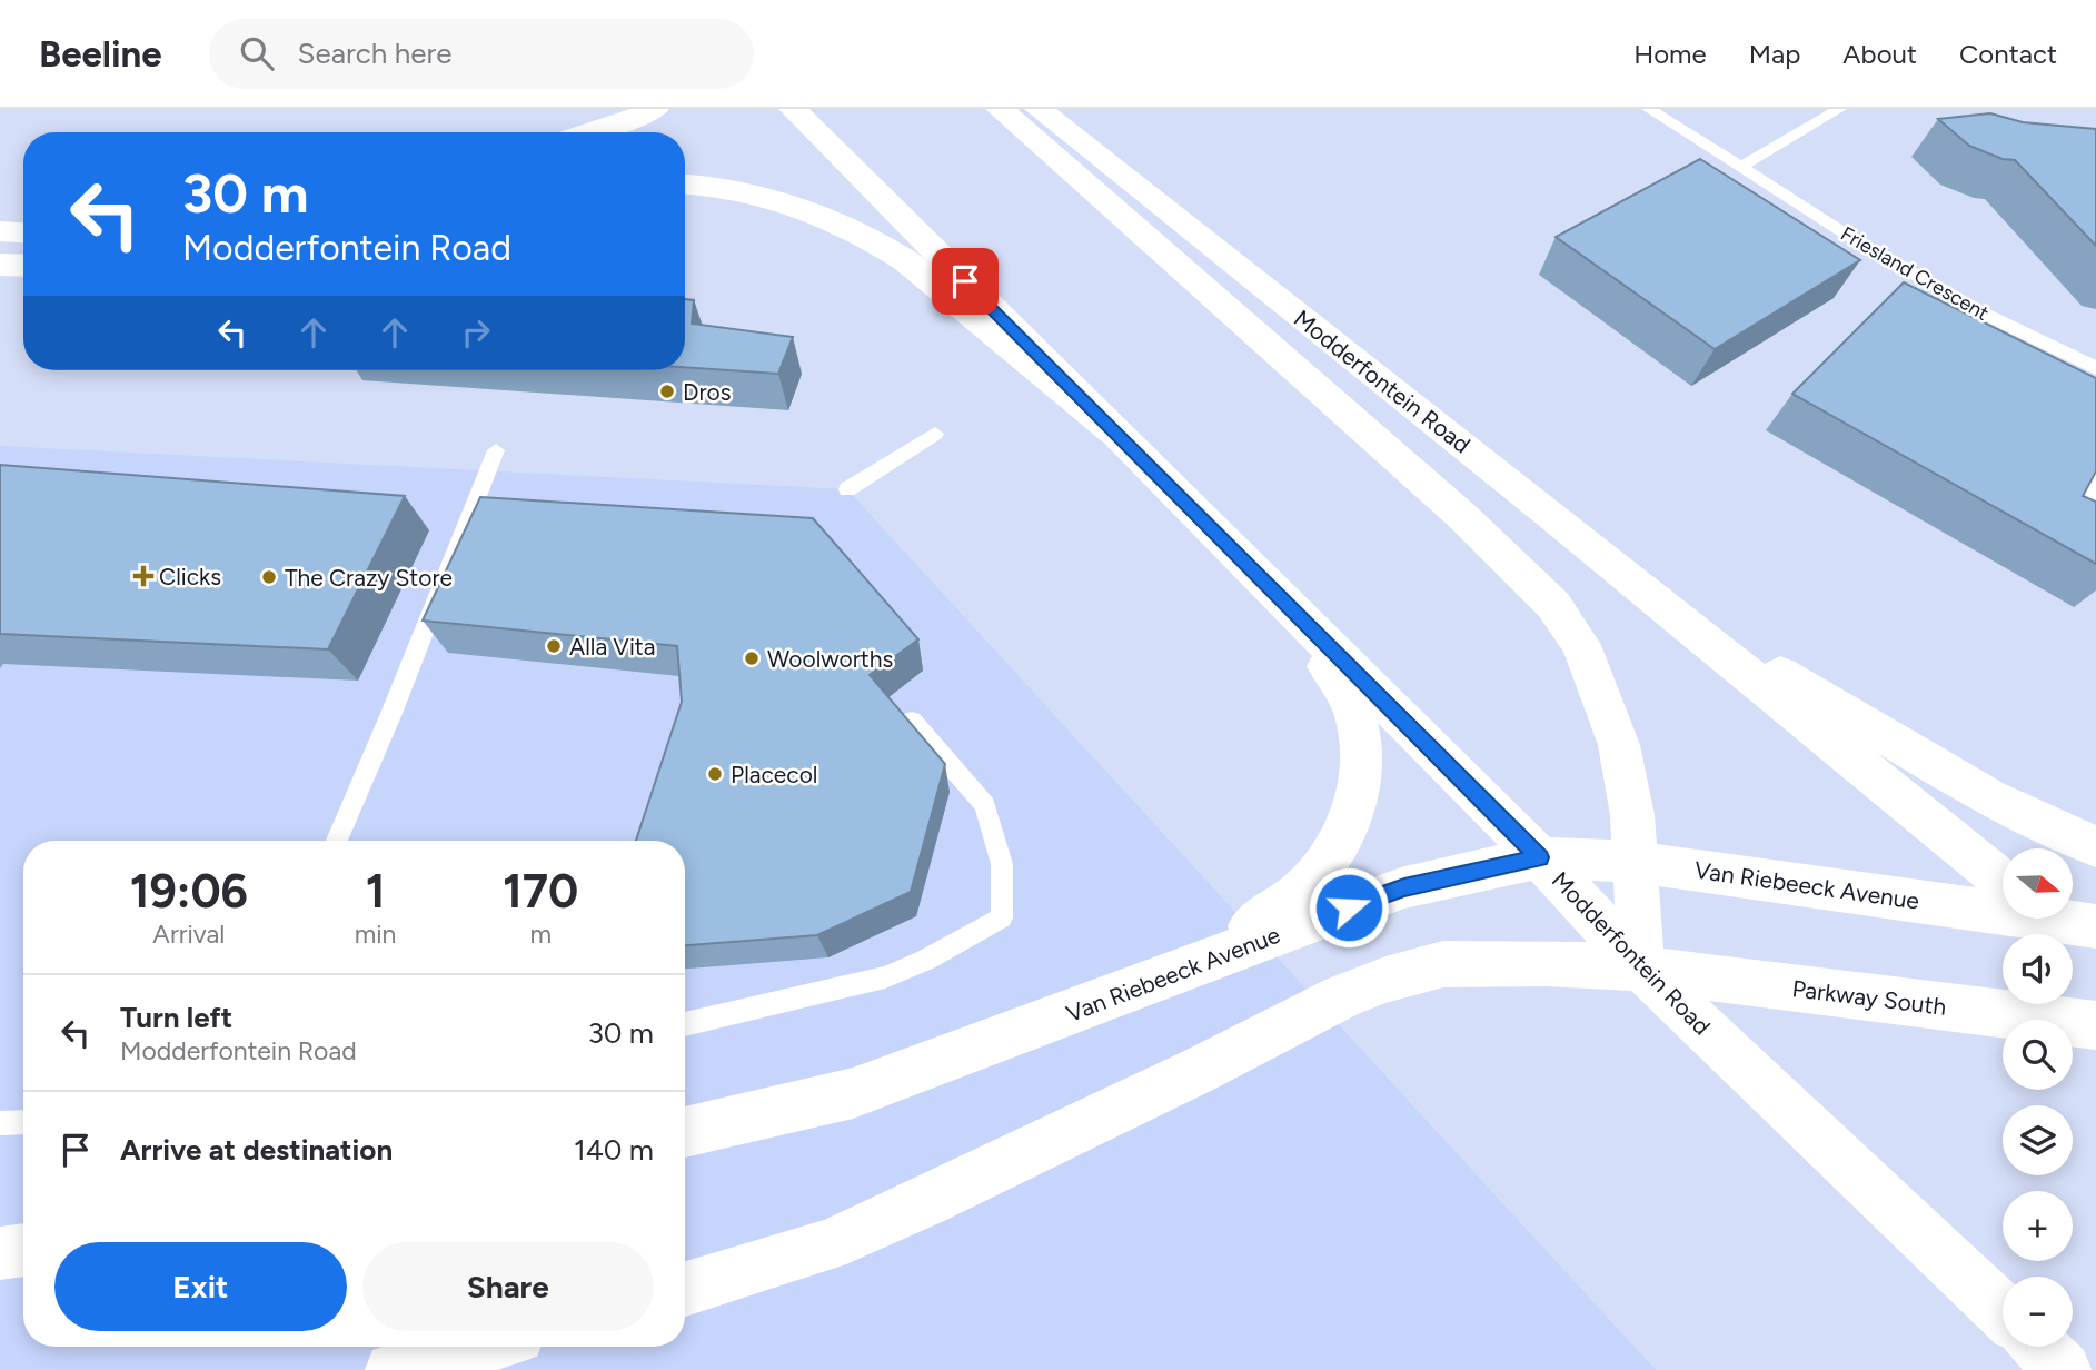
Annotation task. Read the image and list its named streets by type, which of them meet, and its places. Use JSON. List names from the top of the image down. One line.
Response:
{"streets":{"main road":["Modderfontein Road","Van Riebeeck Avenue","Parkway South"],"lane":["Friesland Crescent"]},"crossings":[["Modderfontein Road","Van Riebeeck Avenue"],["Modderfontein Road","Parkway South"]],"places":{"other":["Dros","The Crazy Store","Alla Vita","Woolworths","Placecol"],"health":["Clicks"]},"north":"right","page":{"header":"Beeline","search":"Search here","nav":["Home","Map","About","Contact"],"turn":["30 m","Modderfontein Road"],"eta":["19:06","Arrival","1","min","170","m"],"map_buttons":["+","−"],"list":[{"name":"Turn left","note":"Modderfontein Road","value":"30 m"},{"name":"Arrive at destination","value":"140 m"}],"buttons":["Exit","Share"]}}
